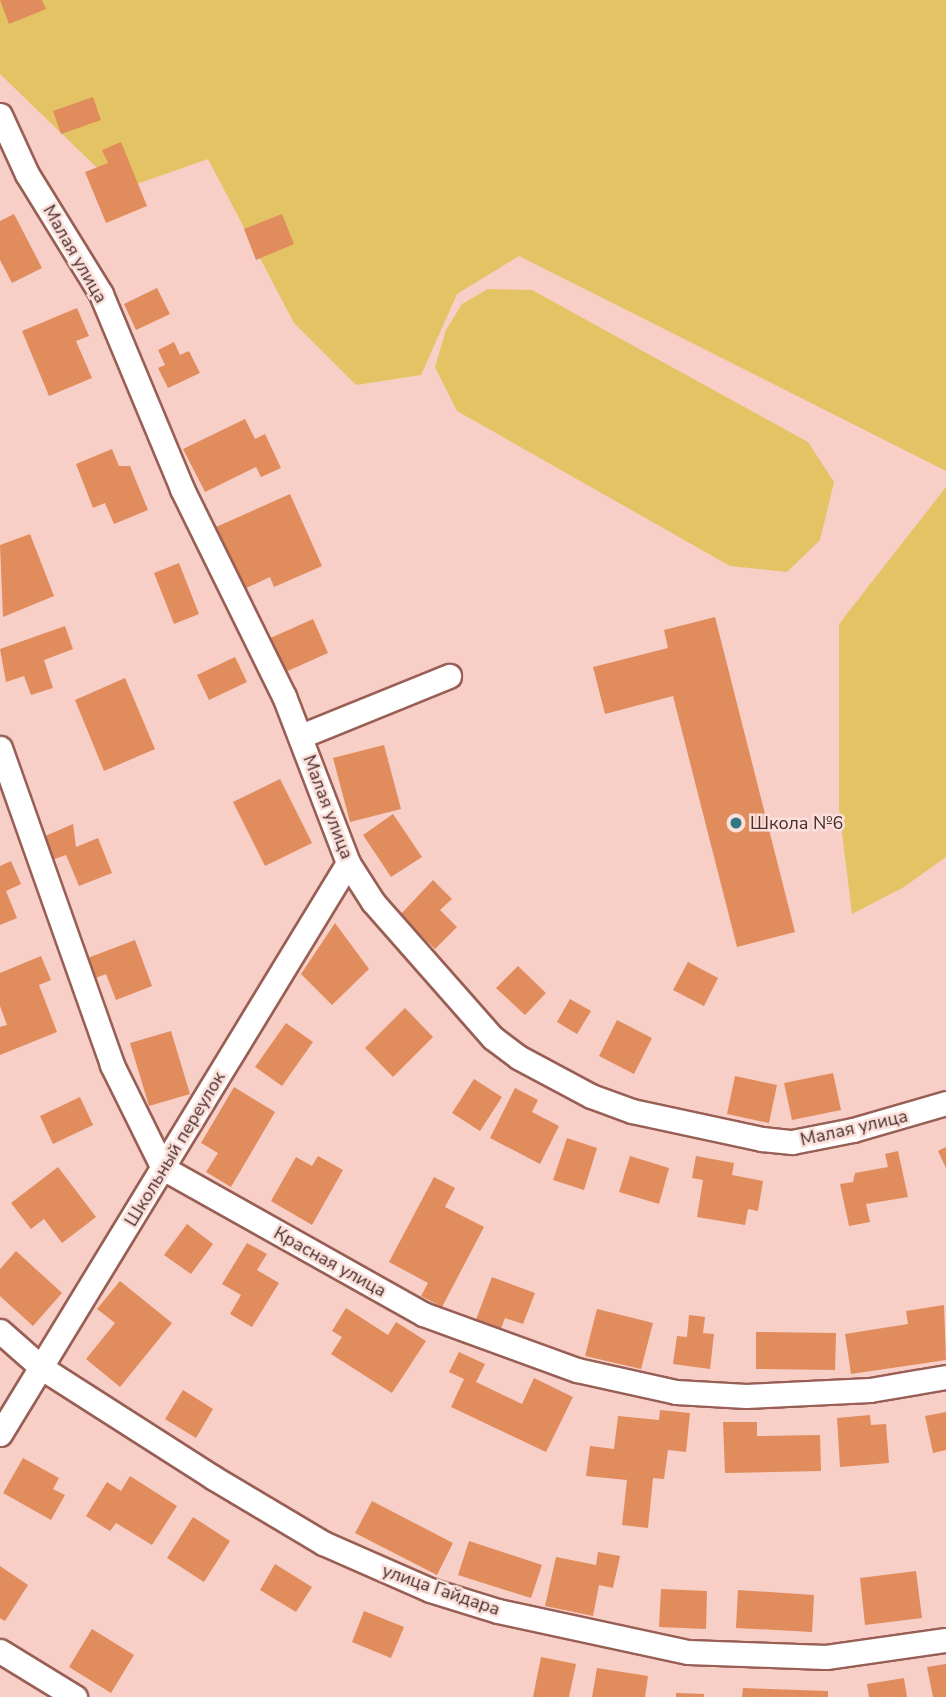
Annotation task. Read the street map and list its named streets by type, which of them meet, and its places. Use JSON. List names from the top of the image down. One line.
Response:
{"streets":{"street":["Малая улица","Школьный переулок","Красная улица","улица Гайдара"]},"crossings":[["Малая улица","Школьный переулок"],["Школьный переулок","Красная улица"],["Школьный переулок","улица Гайдара"]],"places":["Школа №6"]}
